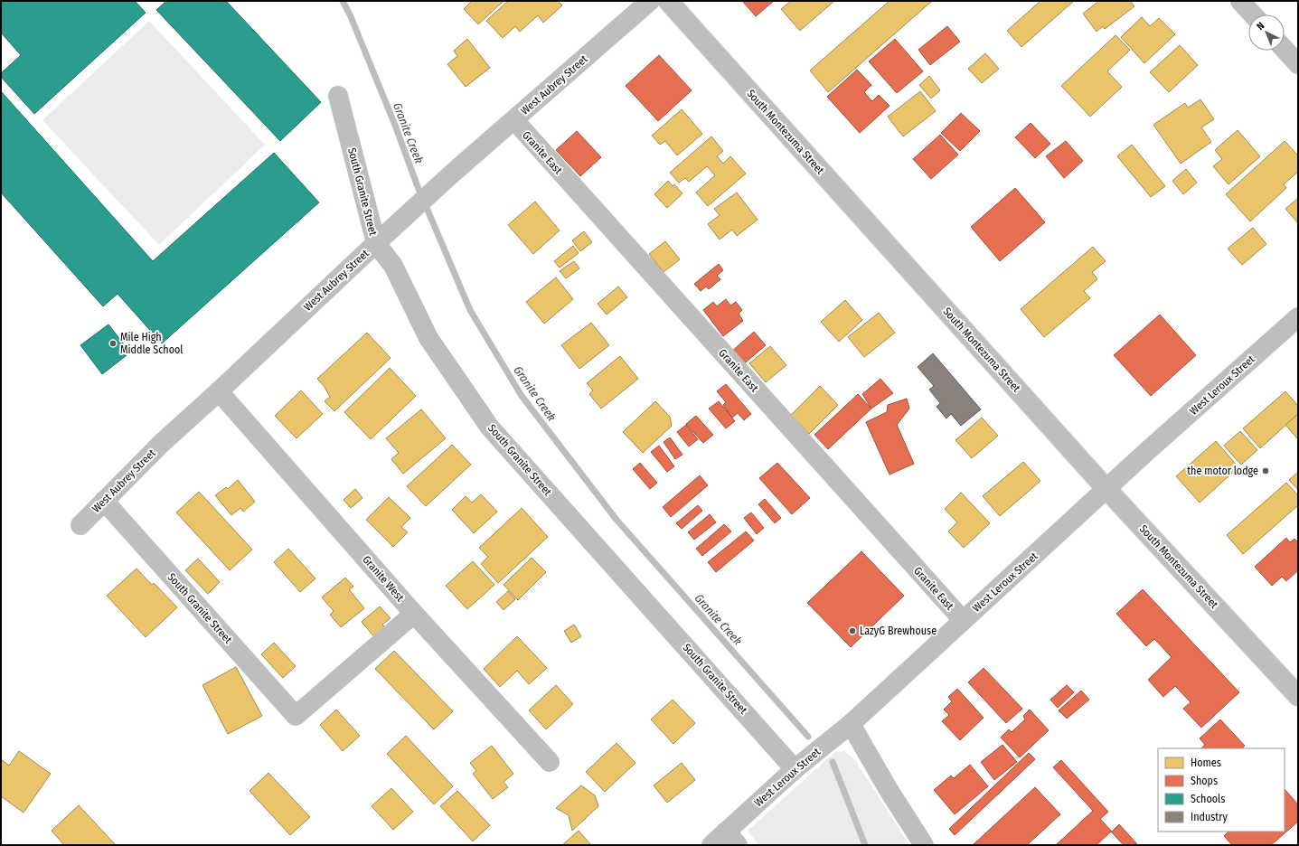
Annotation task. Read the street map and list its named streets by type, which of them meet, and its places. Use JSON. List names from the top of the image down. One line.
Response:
{"streets":{"street":["West Aubrey Street","South Montezuma Street","Granite East","South Granite Street","West Leroux Street","Granite West"]},"crossings":[["West Aubrey Street","Granite East"],["West Aubrey Street","South Granite Street"],["West Aubrey Street","Granite West"],["South Montezuma Street","West Leroux Street"],["Granite East","West Leroux Street"],["South Granite Street","West Leroux Street"],["South Granite Street","Granite West"]],"water":["Granite Creek"],"places":["Mile High Middle School","the motor lodge","LazyG Brewhouse"],"legend":["Homes","Shops","Schools","Industry"],"north":"top left"}
